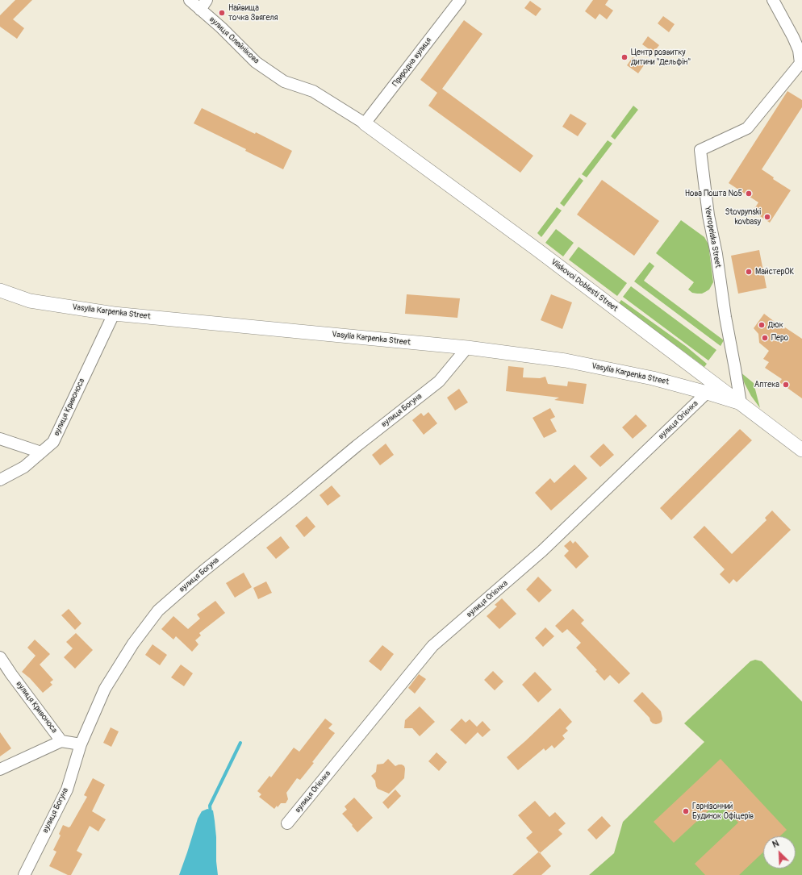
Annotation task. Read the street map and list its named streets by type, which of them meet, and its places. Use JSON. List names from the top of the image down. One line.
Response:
{"streets":{"street":["вулиця Олейнікова","Природна вулиця","Yevropeiska Street","Viiskovoi Doblesti Street","Vasylia Karpenka Street","вулиця Кривоноса","вулиця Богуна","вулиця Огієнка"]},"crossings":[["вулиця Олейнікова","Природна вулиця"],["вулиця Олейнікова","Viiskovoi Doblesti Street"],["Природна вулиця","Viiskovoi Doblesti Street"],["Yevropeiska Street","Viiskovoi Doblesti Street"],["Yevropeiska Street","Vasylia Karpenka Street"],["Viiskovoi Doblesti Street","Vasylia Karpenka Street"],["Vasylia Karpenka Street","вулиця Кривоноса"],["Vasylia Karpenka Street","вулиця Богуна"],["Vasylia Karpenka Street","вулиця Огієнка"],["вулиця Кривоноса","вулиця Богуна"]],"places":["Найвища точка Звягеля","Центр розвитку дитини \"Дельфін\"","Нова Пошта №5","Stovpynski kovbasy","МайстерОК","Дюк","Перо","Аптека","Гарнізонний Будинок Офіцерів"],"north":"top left"}
